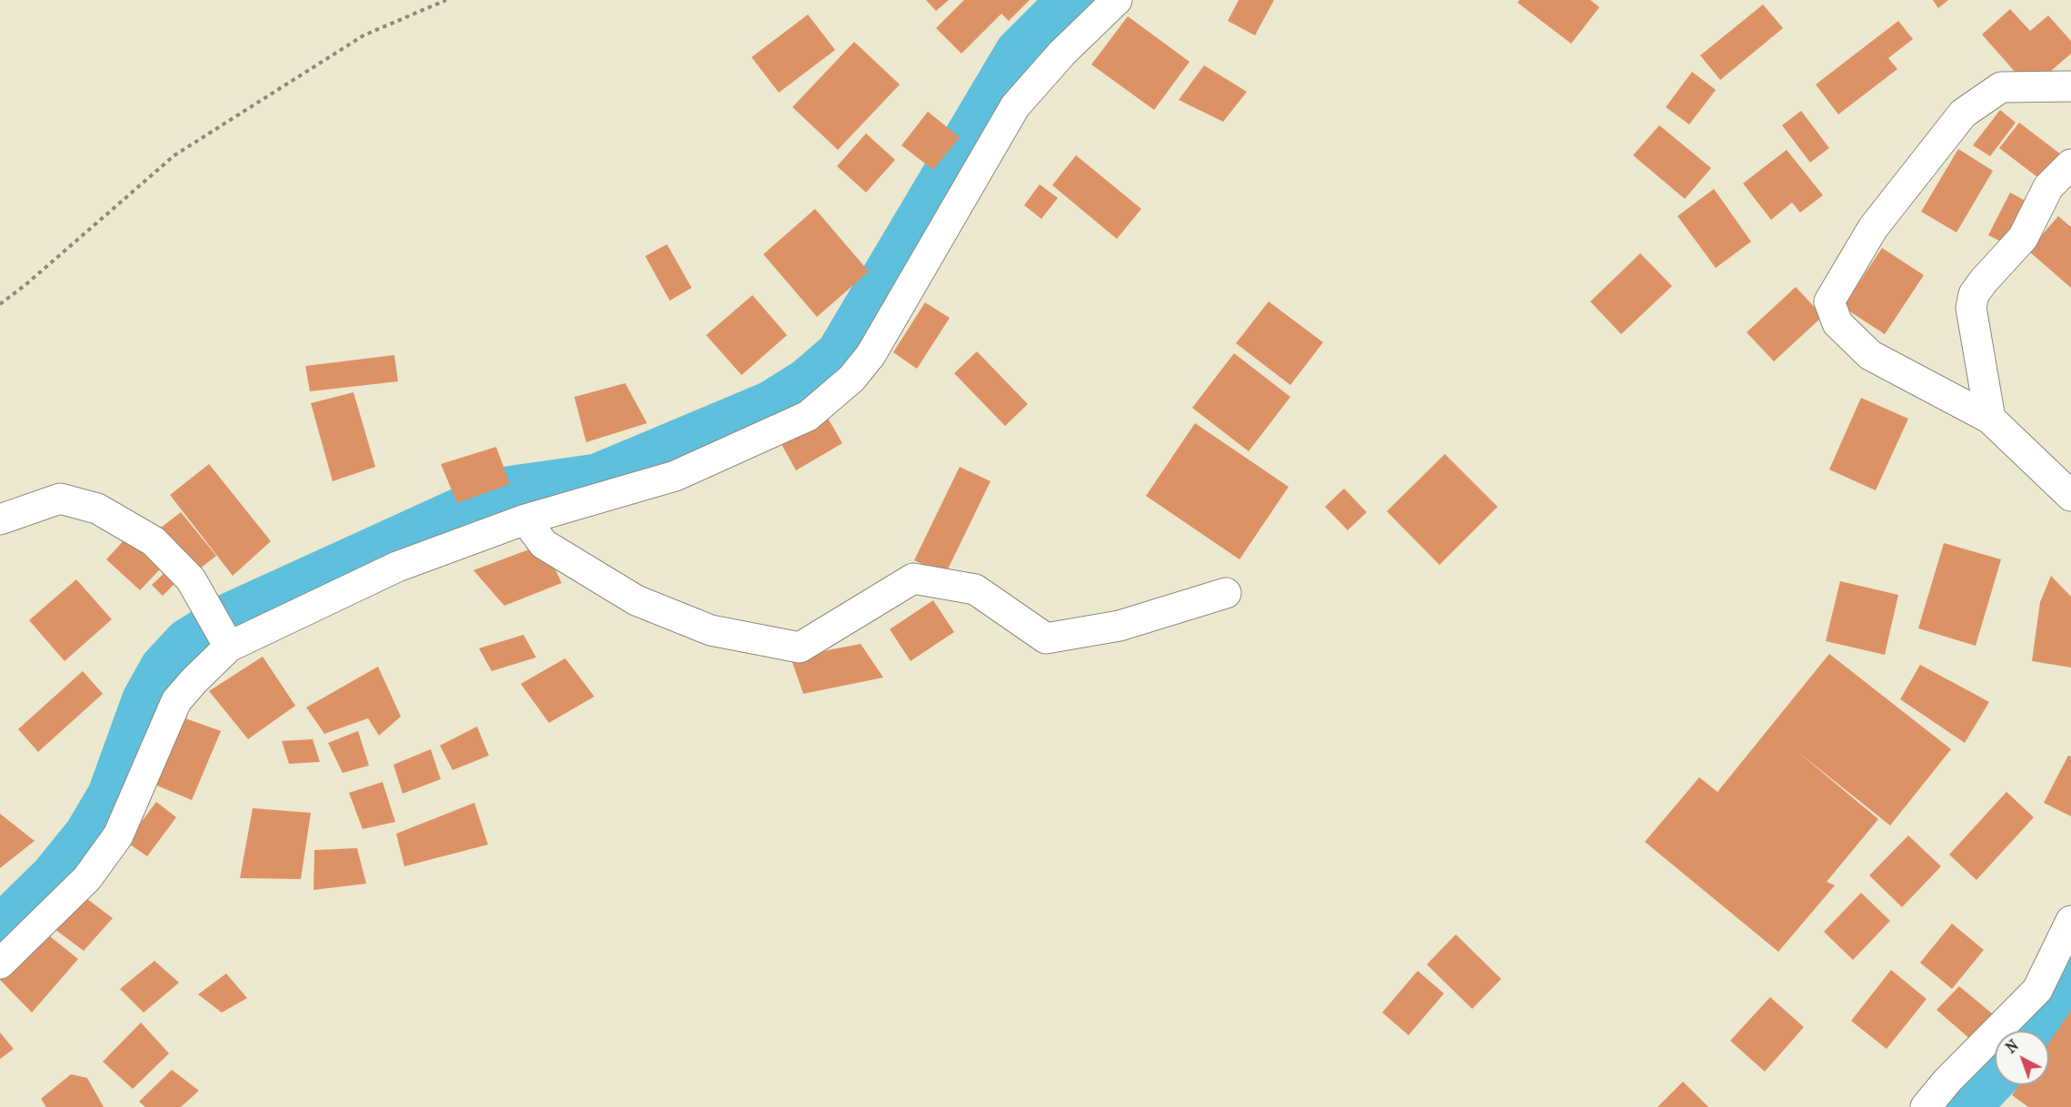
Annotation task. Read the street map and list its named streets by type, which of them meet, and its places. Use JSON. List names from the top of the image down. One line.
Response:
{"north":"top left"}
